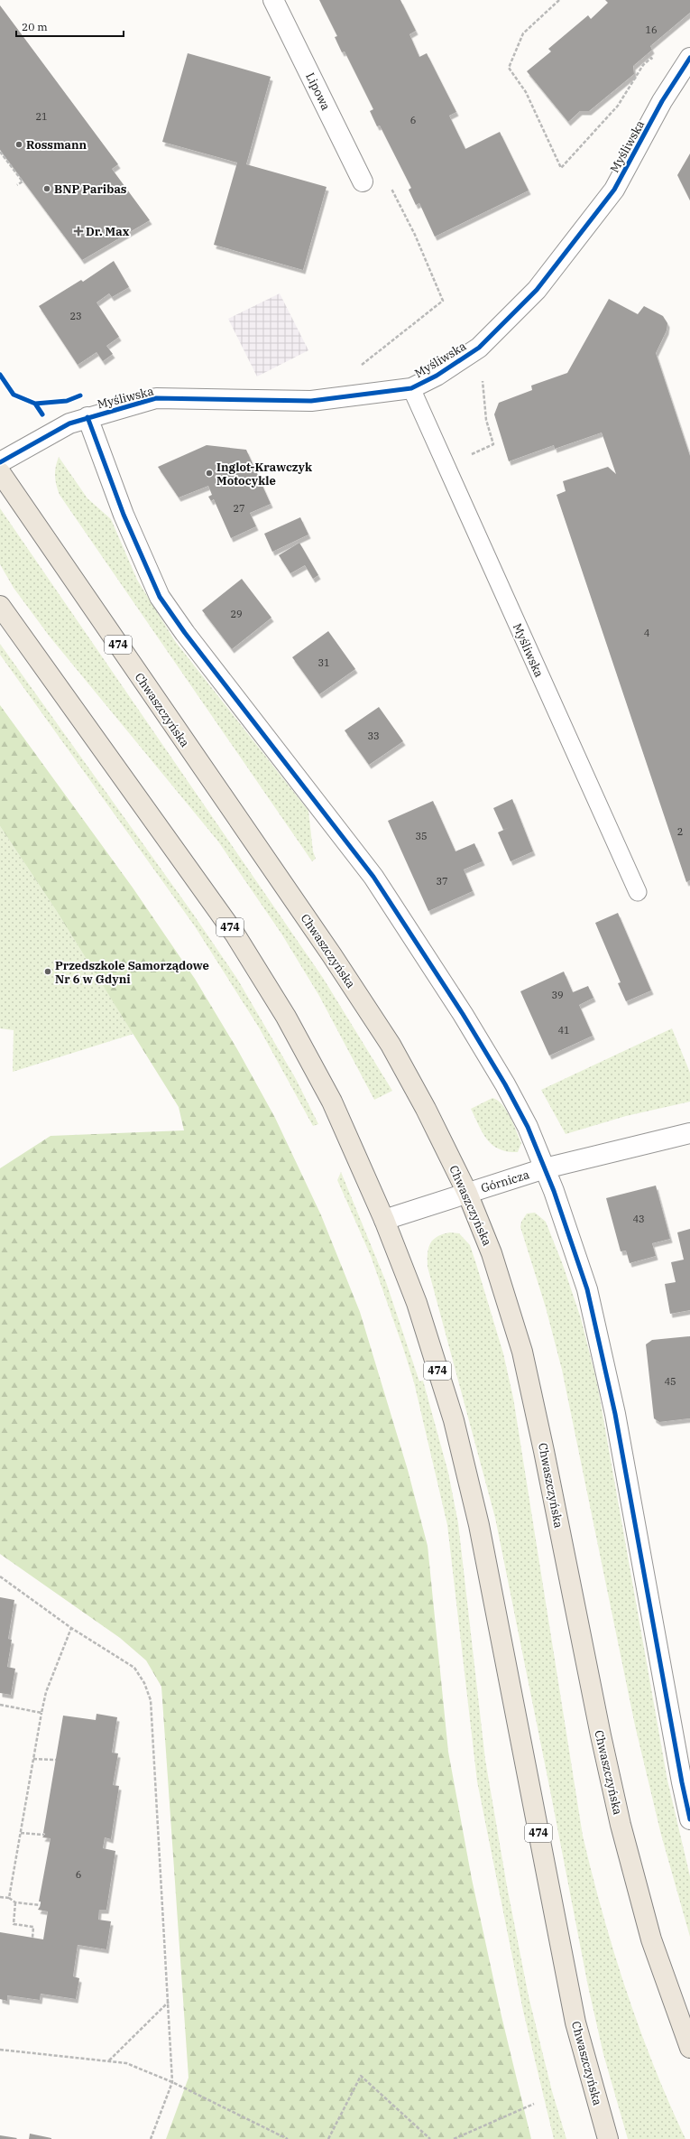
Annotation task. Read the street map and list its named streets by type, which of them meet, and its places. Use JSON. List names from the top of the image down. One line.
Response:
{"streets":{"main road":["474","Chwaszczyńska"],"street":["Lipowa","Myśliwska","Górnicza"]},"crossings":[["Chwaszczyńska","Górnicza"]],"places":{"other":["Rossmann","BNP Paribas","Inglot-Krawczyk Motocykle","Przedszkole Samorządowe Nr 6 w Gdyni"],"health":["Dr. Max"]},"house_numbers":["16","21","6","23","27","29","4","31","33","2","35","37","39","41","43","45","6"],"scale_bar":"20 m"}
